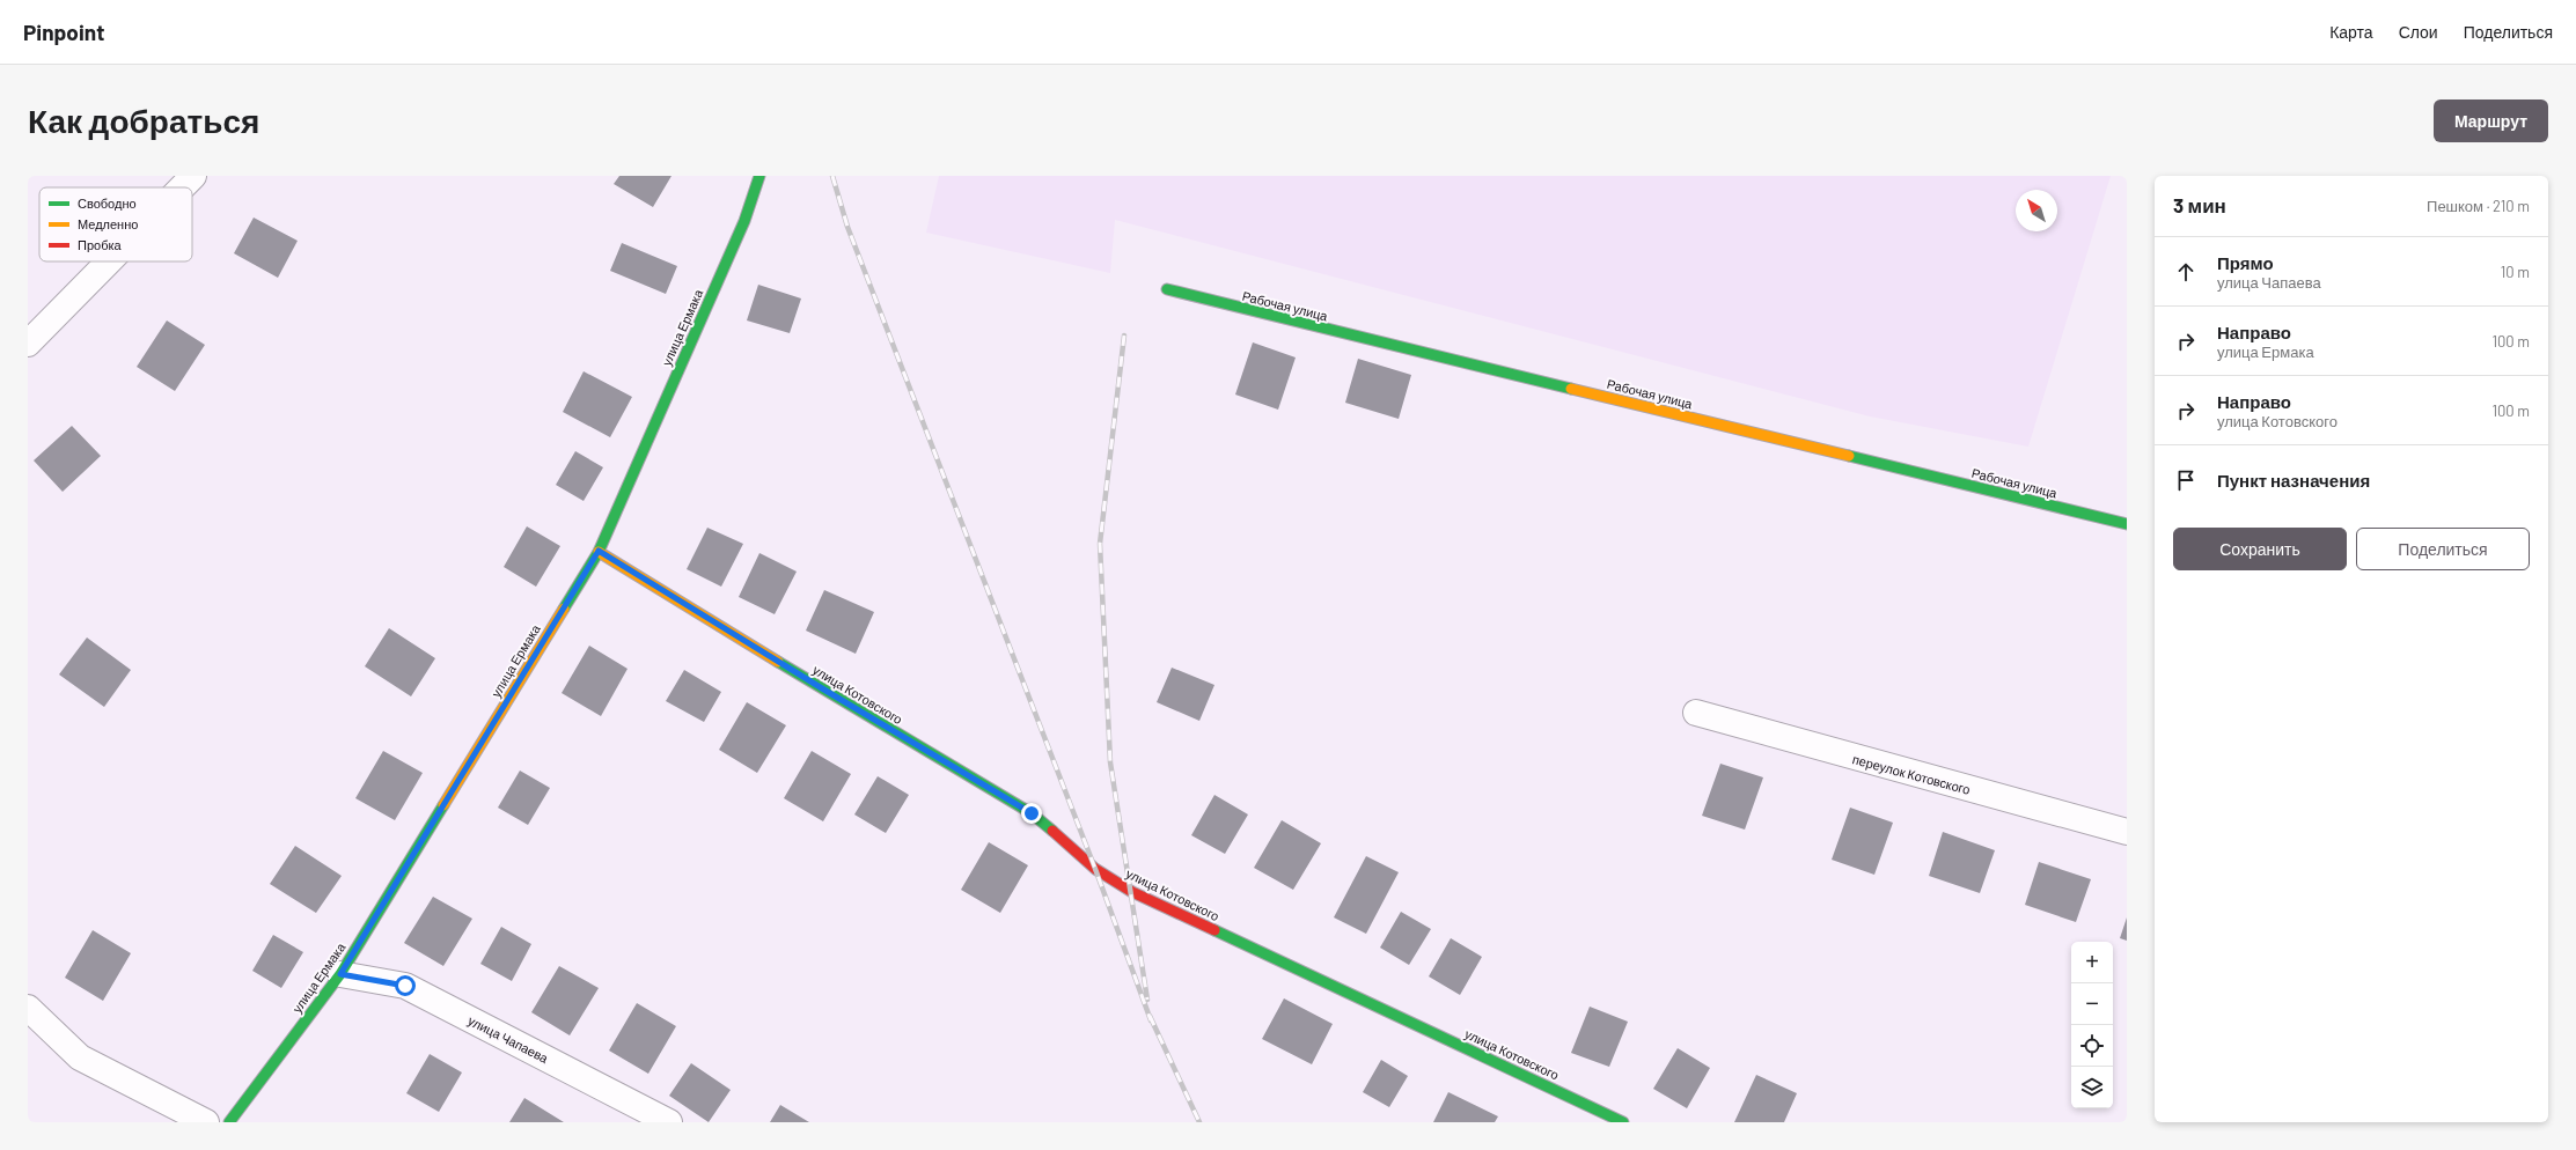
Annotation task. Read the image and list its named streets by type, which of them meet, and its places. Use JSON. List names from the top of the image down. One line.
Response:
{"streets":{"street":["Рабочая улица","улица Ермака","улица Котовского","переулок Котовского","улица Чапаева"]},"crossings":[["улица Ермака","улица Котовского"],["улица Ермака","улица Чапаева"]],"legend":["Свободно","Медленно","Пробка"],"north":"top left","page":{"header":"Pinpoint","nav":["Карта","Слои","Поделиться"],"buttons":["Маршрут",["Сохранить","Поделиться"]],"title":"Как добраться","heading":["3 мин","Пешком · 210 m"],"list":[["Прямо","улица Чапаева","10 m"],["Направо","улица Ермака","100 m"],["Направо","улица Котовского","100 m"],"Пункт назначения"],"map_buttons":["+","−"]}}
